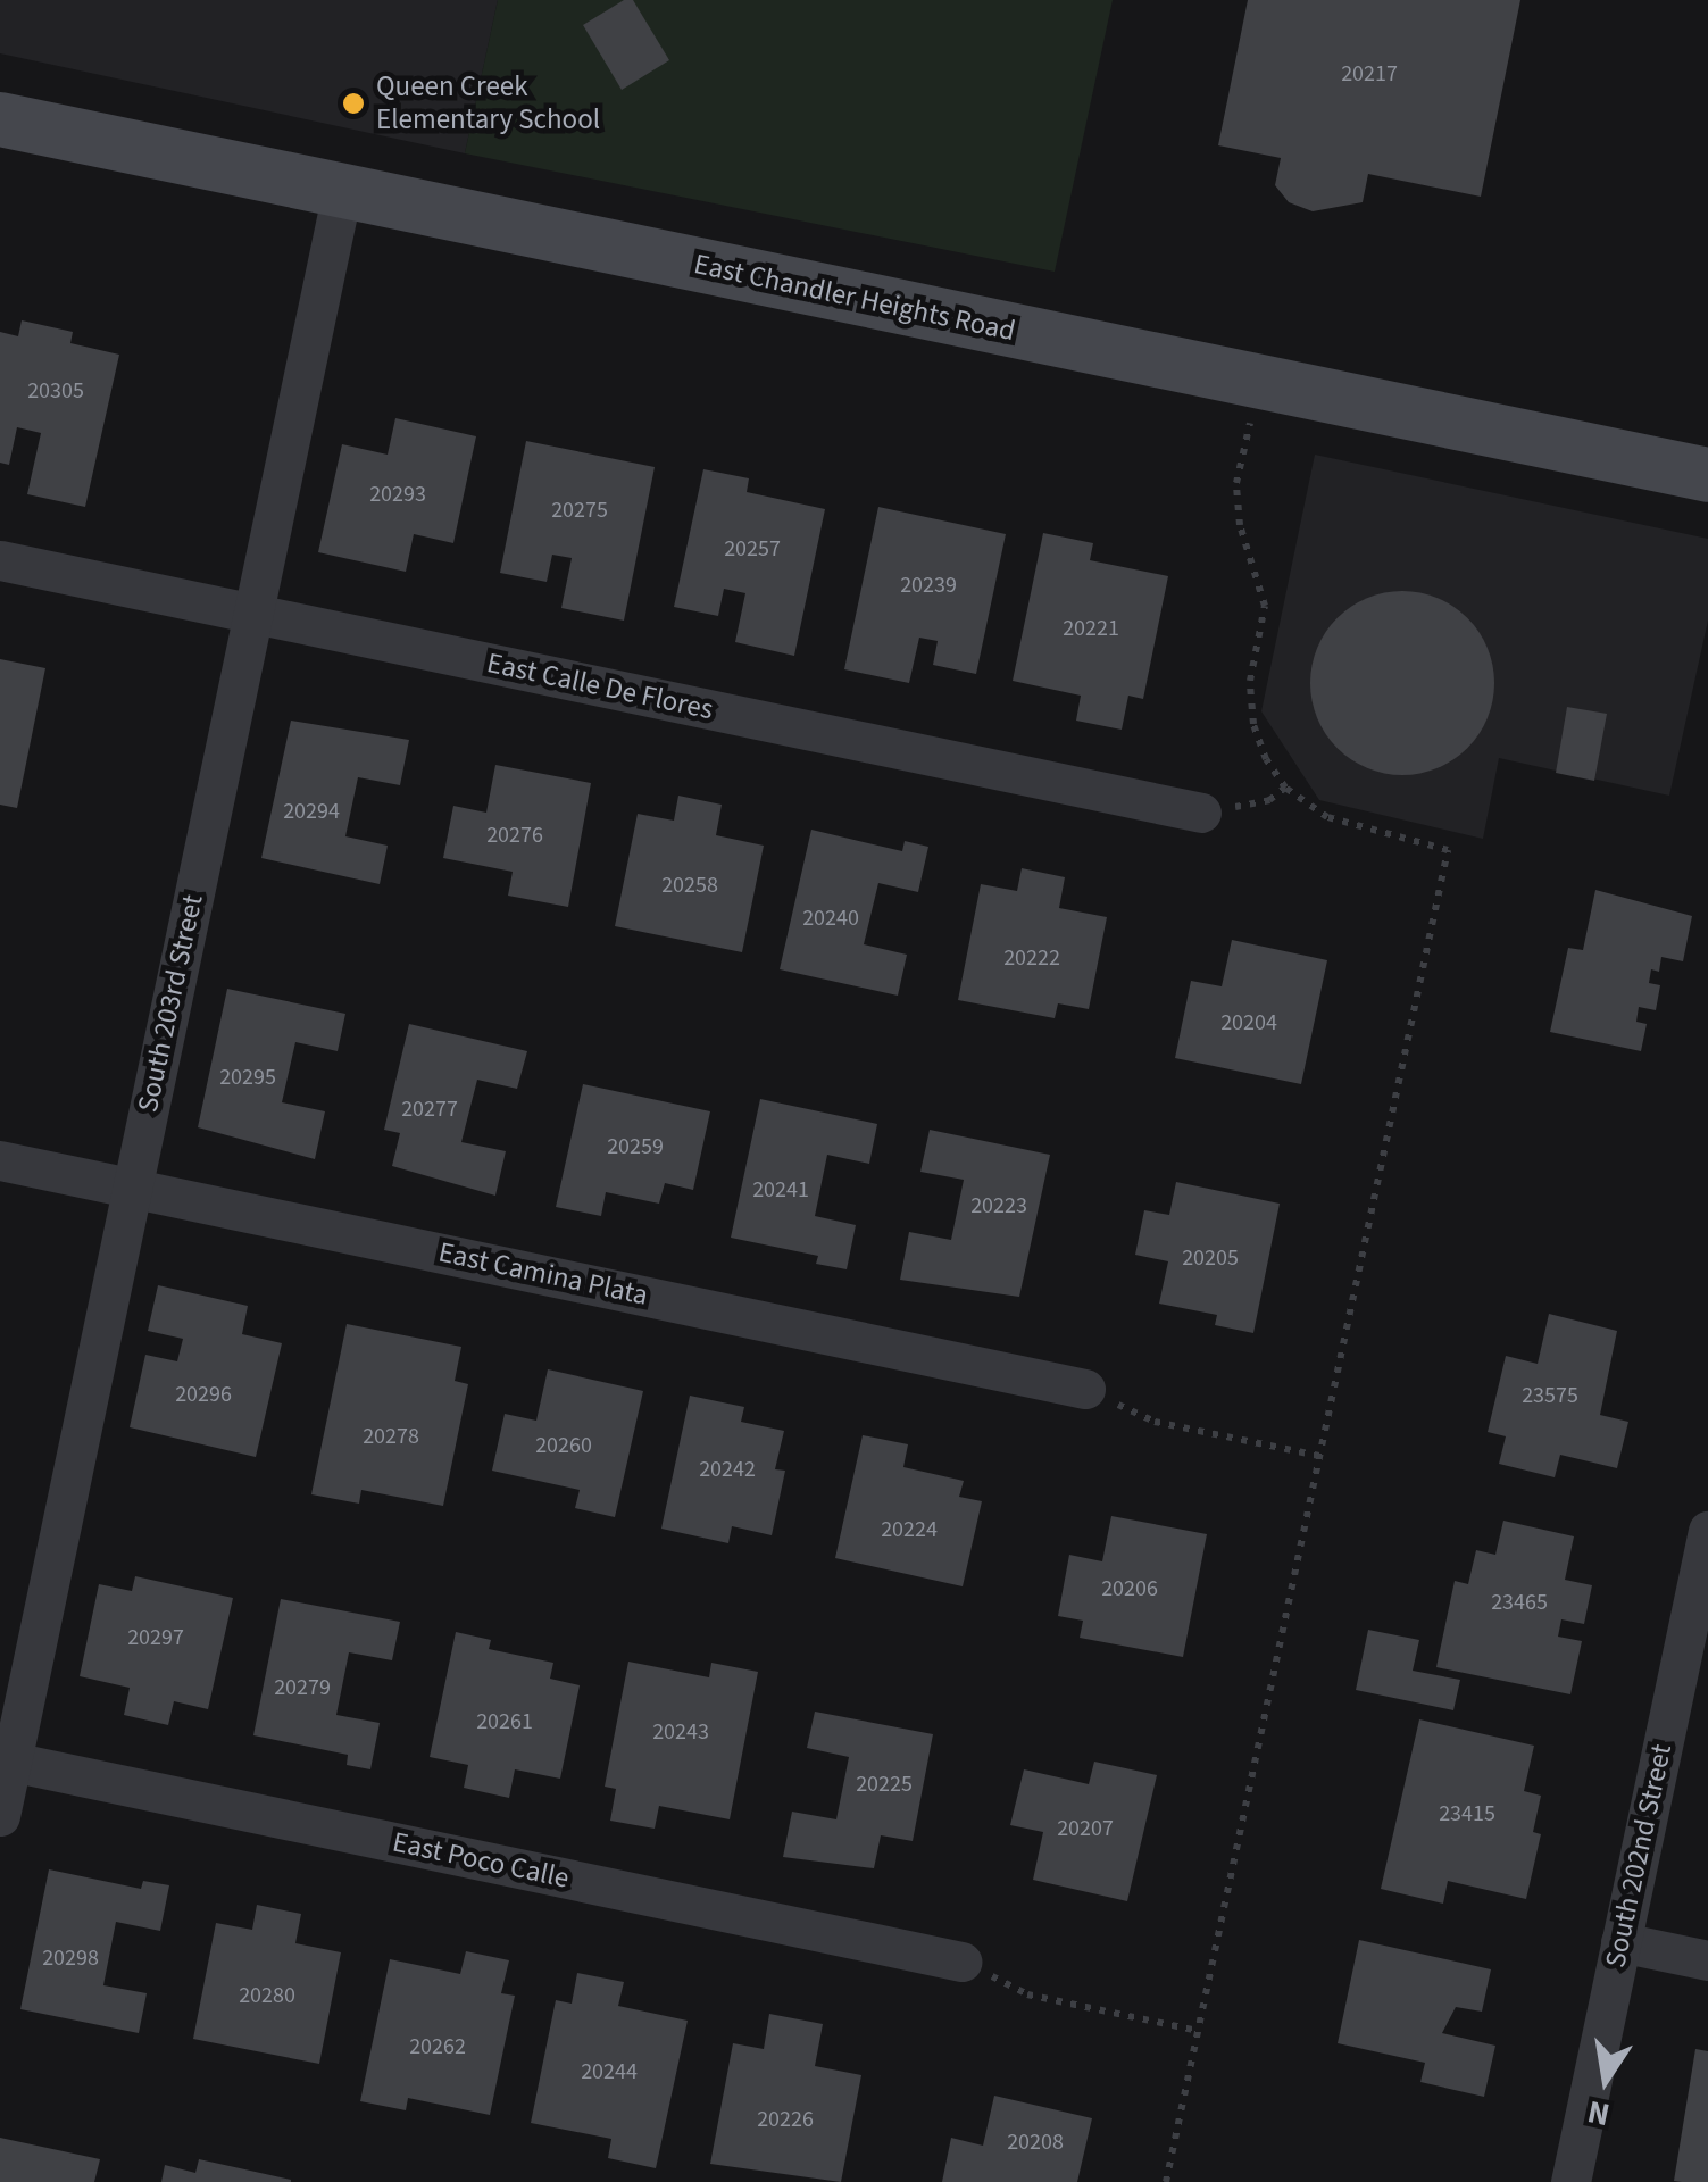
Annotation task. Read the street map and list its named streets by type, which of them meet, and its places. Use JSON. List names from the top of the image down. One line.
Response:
{"streets":{"main road":["East Chandler Heights Road"],"street":["East Calle De Flores","South 203rd Street","East Camina Plata","South 202nd Street","East Poco Calle"]},"crossings":[["East Chandler Heights Road","South 203rd Street"],["East Calle De Flores","South 203rd Street"],["South 203rd Street","East Camina Plata"],["South 203rd Street","East Poco Calle"]],"places":["Queen Creek Elementary School"],"house_numbers":["20217","20305","20293","20275","20257","20239","20221","20294","20276","20258","20240","20222","20204","20295","20277","20259","20241","20223","20205","20296","23575","20278","20260","20242","20224","20206","23465","20297","20279","20261","20243","20225","23415","20207","20298","20280","20262","20244","20226","20208"],"north":"bottom"}
